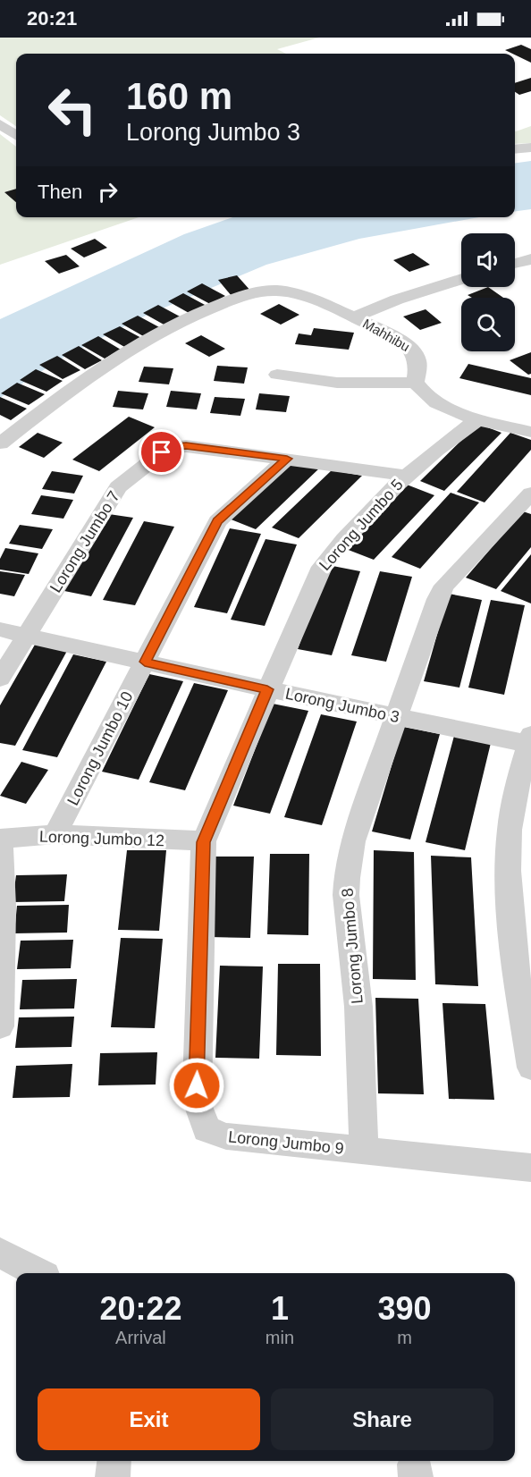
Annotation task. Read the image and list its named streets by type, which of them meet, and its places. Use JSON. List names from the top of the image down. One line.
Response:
{"streets":{"street":["Mahhibu","Lorong Jumbo 5","Lorong Jumbo 7","Lorong Jumbo 3","Lorong Jumbo 10","Lorong Jumbo 12","Lorong Jumbo 8","Lorong Jumbo 9"]},"crossings":[["Lorong Jumbo 5","Lorong Jumbo 7"],["Lorong Jumbo 5","Lorong Jumbo 3"],["Lorong Jumbo 5","Lorong Jumbo 9"],["Lorong Jumbo 7","Lorong Jumbo 3"],["Lorong Jumbo 7","Lorong Jumbo 10"],["Lorong Jumbo 3","Lorong Jumbo 10"],["Lorong Jumbo 3","Lorong Jumbo 8"],["Lorong Jumbo 3","Lorong Jumbo 9"],["Lorong Jumbo 10","Lorong Jumbo 12"],["Lorong Jumbo 12","Lorong Jumbo 9"],["Lorong Jumbo 8","Lorong Jumbo 9"]],"page":{"status":"20:21","turn":["160 m","Lorong Jumbo 3"],"then":"Then","eta":["20:22","Arrival","1","min","390","m"],"buttons":["Exit","Share"]}}
